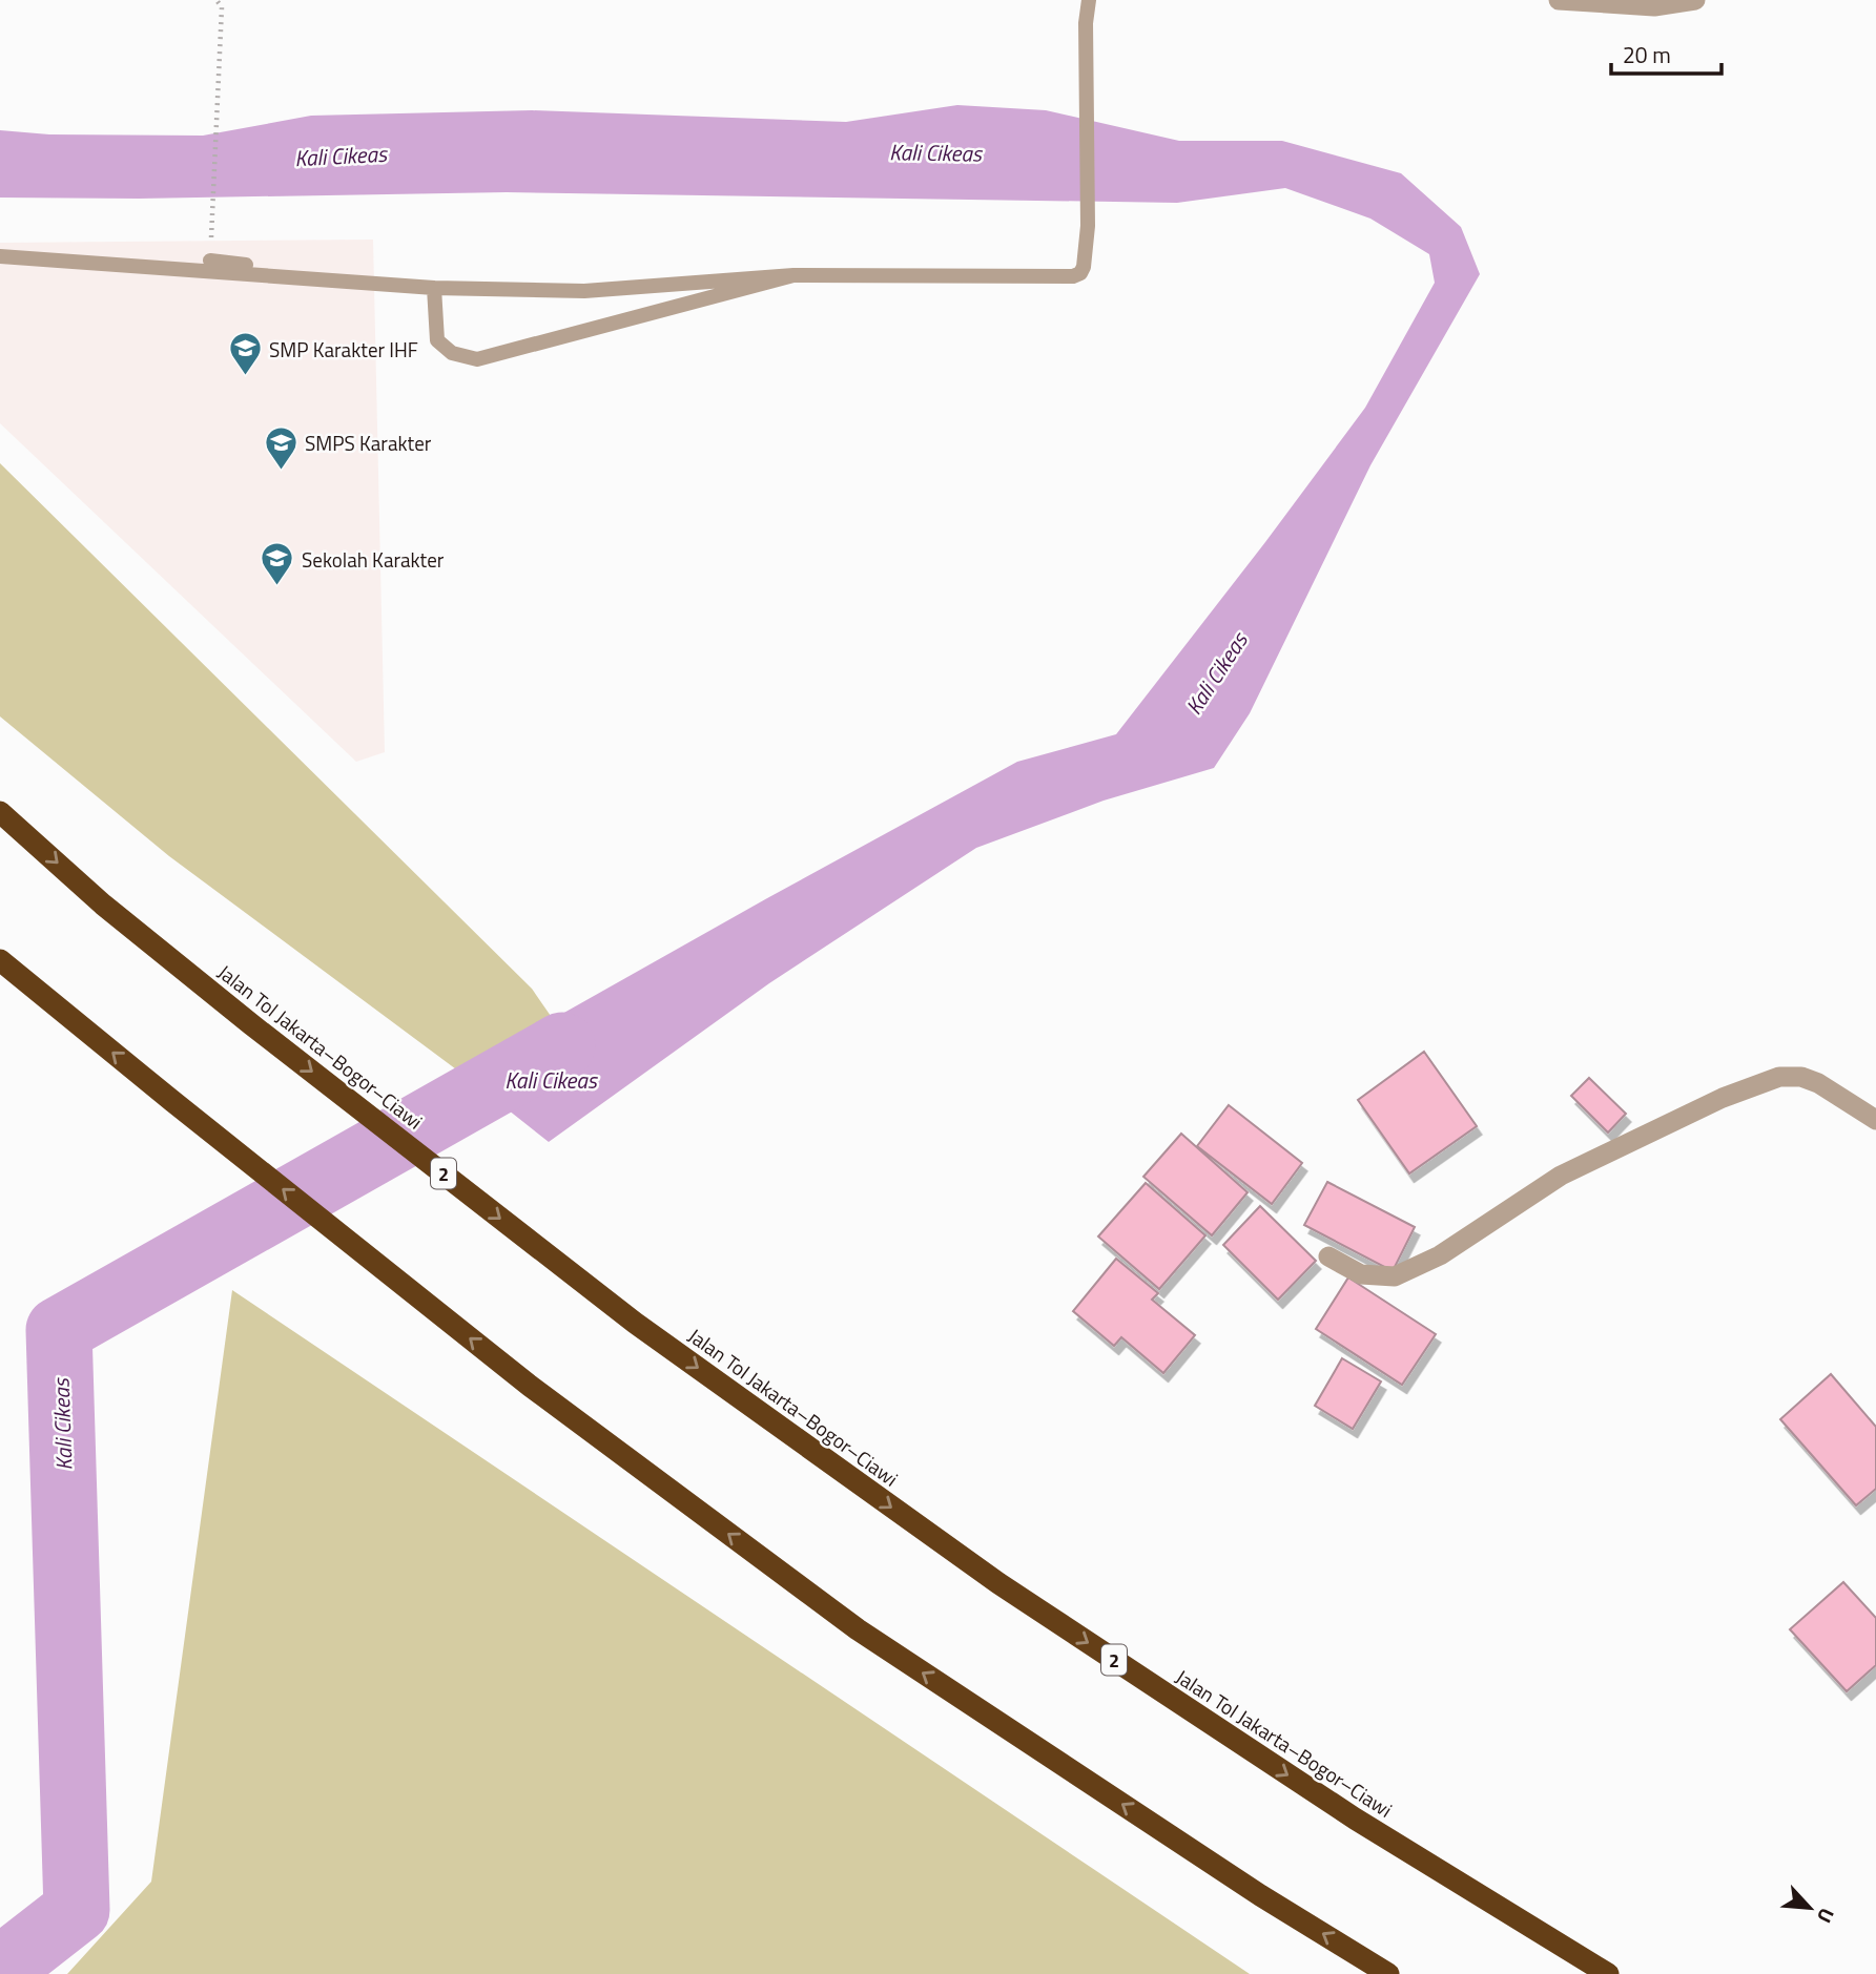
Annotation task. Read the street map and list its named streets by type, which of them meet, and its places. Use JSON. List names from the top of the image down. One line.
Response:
{"streets":{"highway":["Jalan Tol Jakarta–Bogor–Ciawi","2"]},"water":["Kali Cikeas"],"places":{"school or university":["SMP Karakter IHF","SMPS Karakter","Sekolah Karakter"]},"scale_bar":"20 m","north":"bottom right"}
